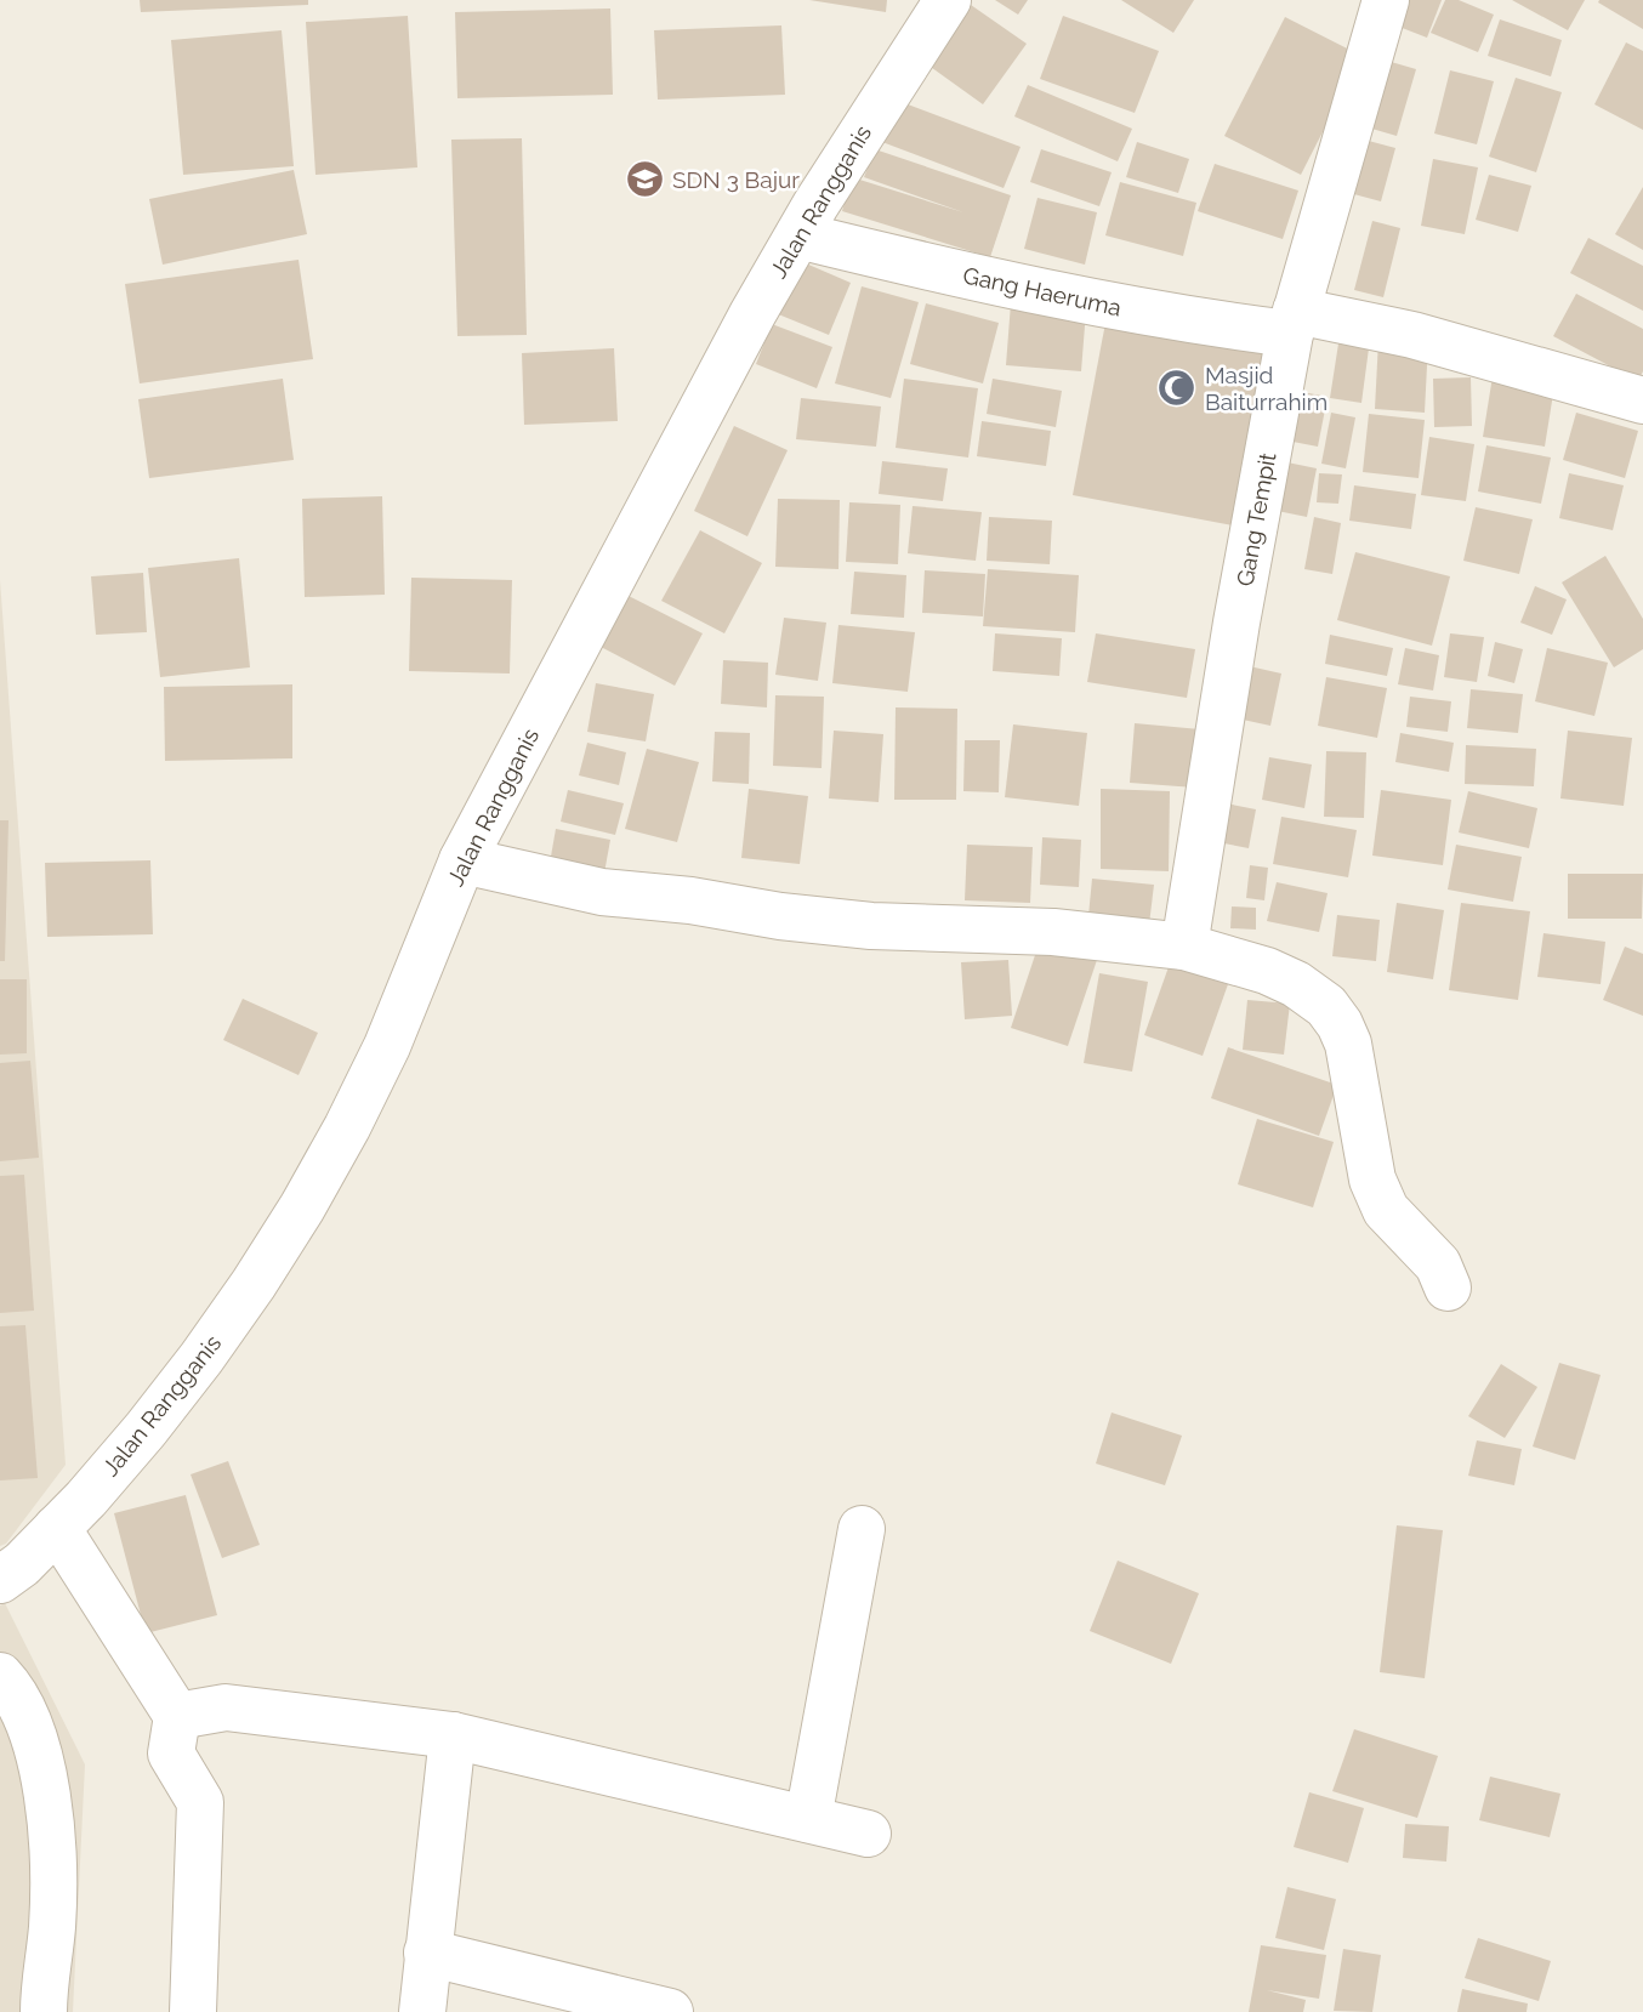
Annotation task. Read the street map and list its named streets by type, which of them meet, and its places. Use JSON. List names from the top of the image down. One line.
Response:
{"streets":{"street":["Jalan Rangganis","Gang Haeruma","Gang Tempit"]},"crossings":[["Jalan Rangganis","Gang Haeruma"],["Gang Haeruma","Gang Tempit"]],"places":{"school or university":["SDN 3 Bajur"],"mosque":["Masjid Baiturrahim"]}}
